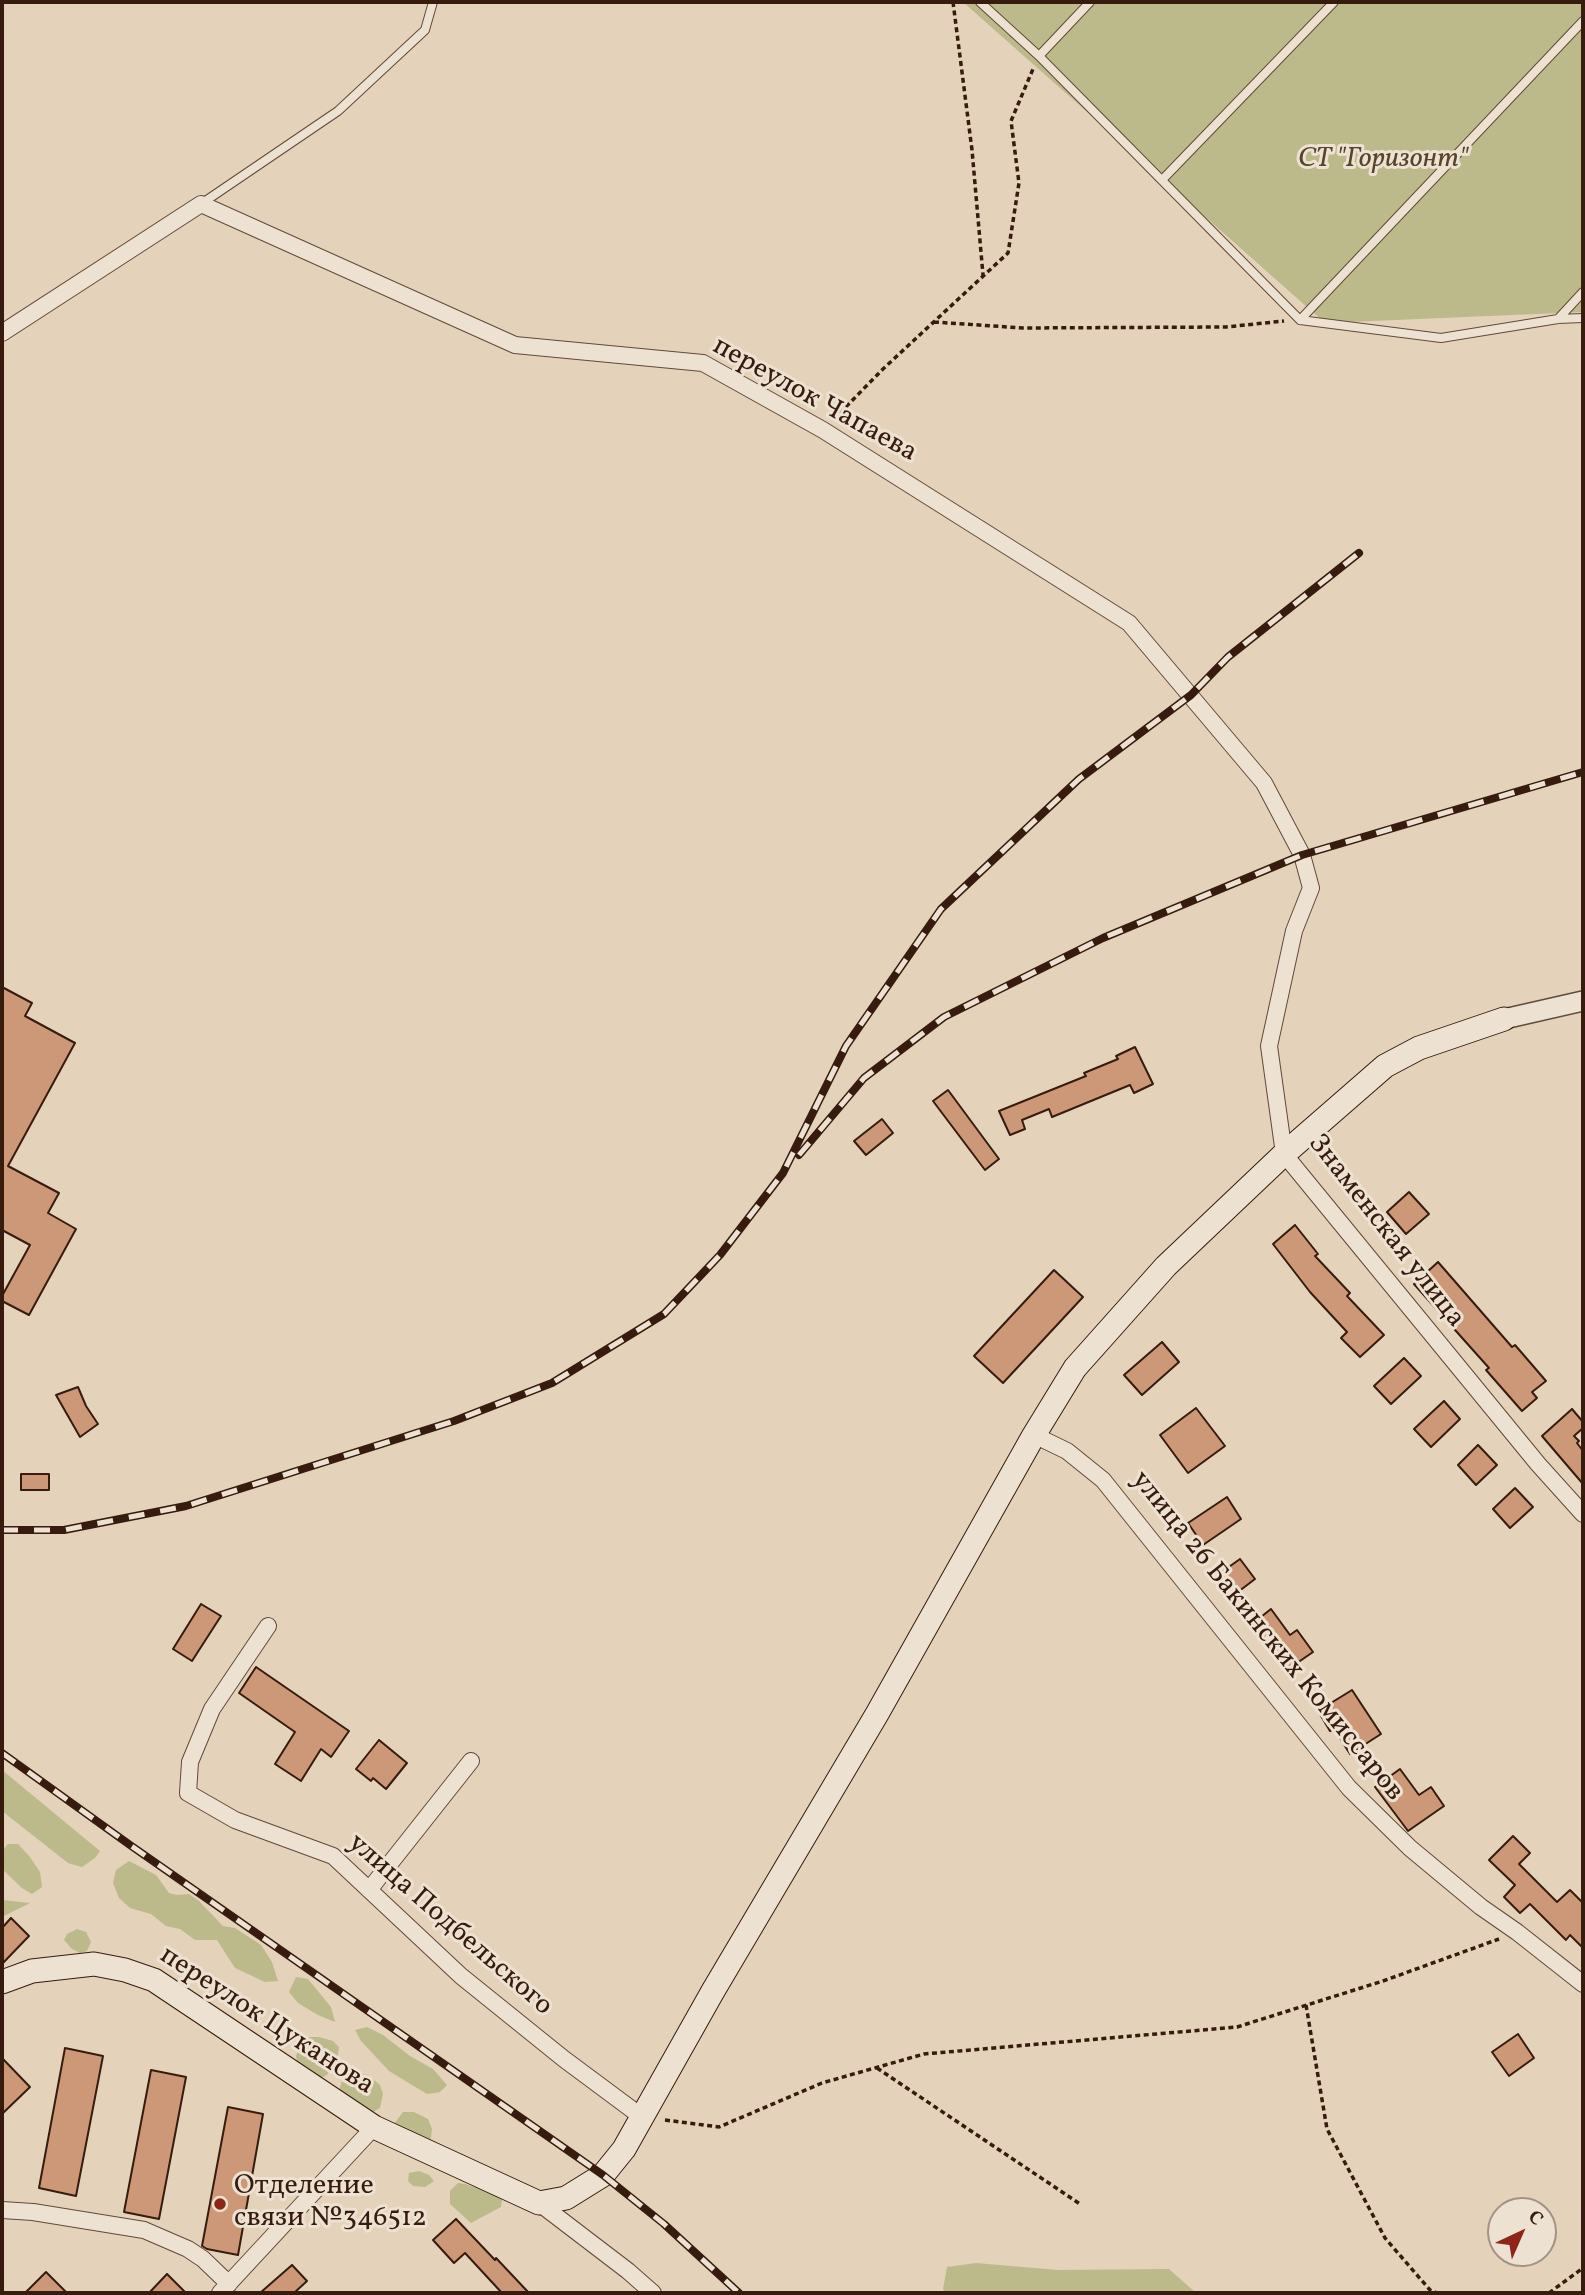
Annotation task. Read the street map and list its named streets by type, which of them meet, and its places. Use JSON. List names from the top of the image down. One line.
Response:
{"streets":{"main road":["переулок Цуканова"],"street":["переулок Чапаева","Знаменская улица","улица 26 Бакинских Комиссаров","улица Подбельского"]},"crossings":[["переулок Чапаева","Знаменская улица"]],"parks":["СТ \"Горизонт\""],"places":["Отделение связи №346512"],"north":"top right"}
